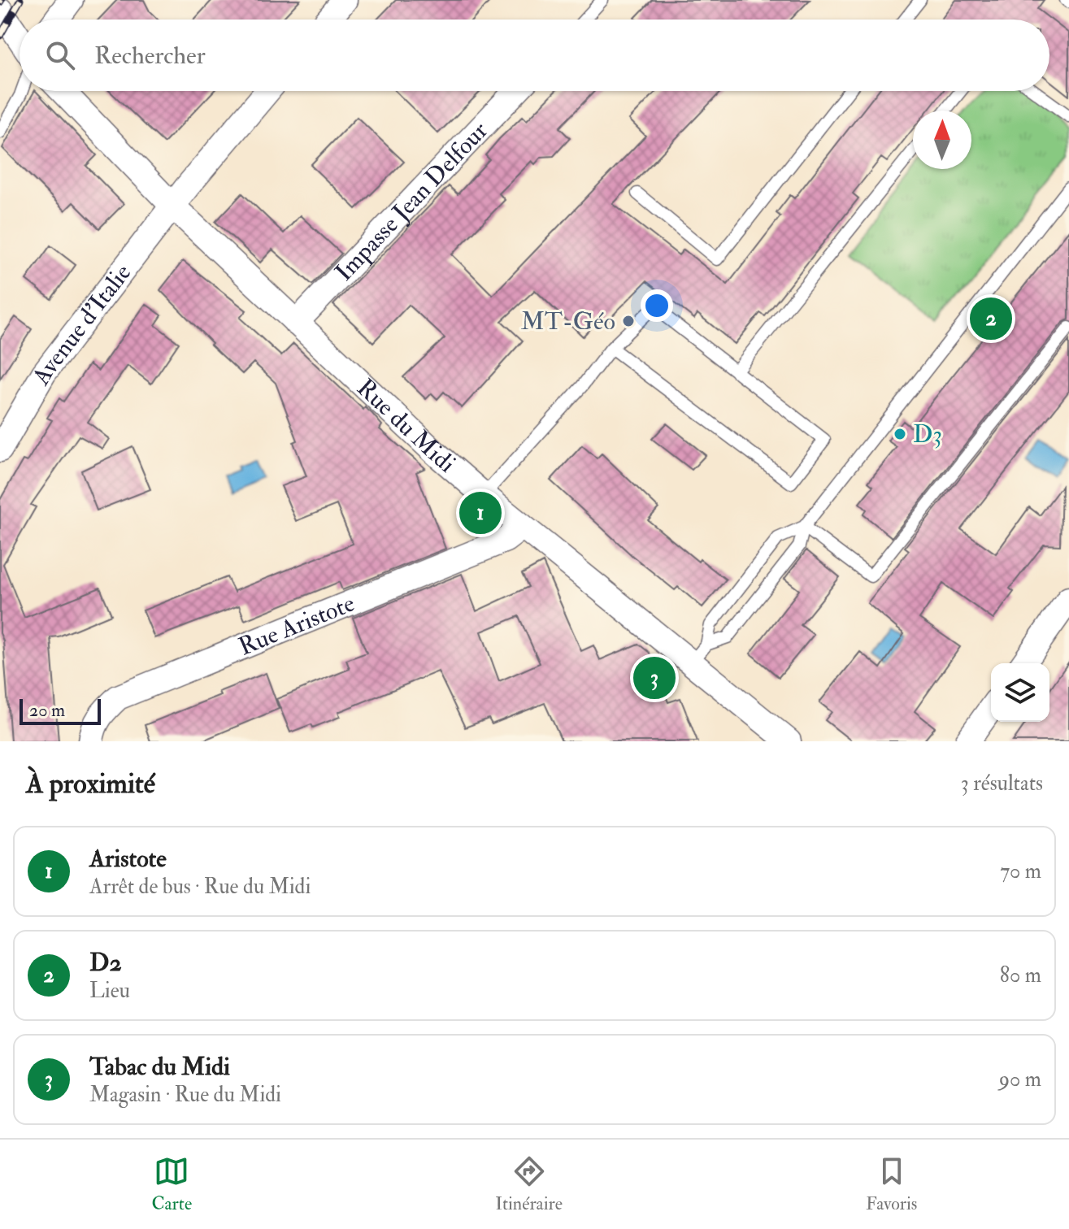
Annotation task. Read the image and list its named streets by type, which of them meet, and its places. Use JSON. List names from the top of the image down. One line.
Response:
{"streets":{"street":["Impasse Jean Delfour","Avenue d'Italie","Rue du Midi","Rue Aristote"]},"crossings":[["Impasse Jean Delfour","Rue du Midi"],["Avenue d'Italie","Rue du Midi"],["Rue du Midi","Rue Aristote"]],"places":["MT-Géo","D3"],"scale_bar":"20 m","north":"top","page":{"search":"Rechercher","pins":["2","1","3"],"scale":"20 m","heading":["À proximité","3 résultats"],"list":[{"mark":"1","name":"Aristote","note":"Arrêt de bus · Rue du Midi","value":"70 m"},{"mark":"2","name":"D2","note":"Lieu","value":"80 m"},{"mark":"3","name":"Tabac du Midi","note":"Magasin · Rue du Midi","value":"90 m"}],"nav":["Carte","Itinéraire","Favoris"]}}
